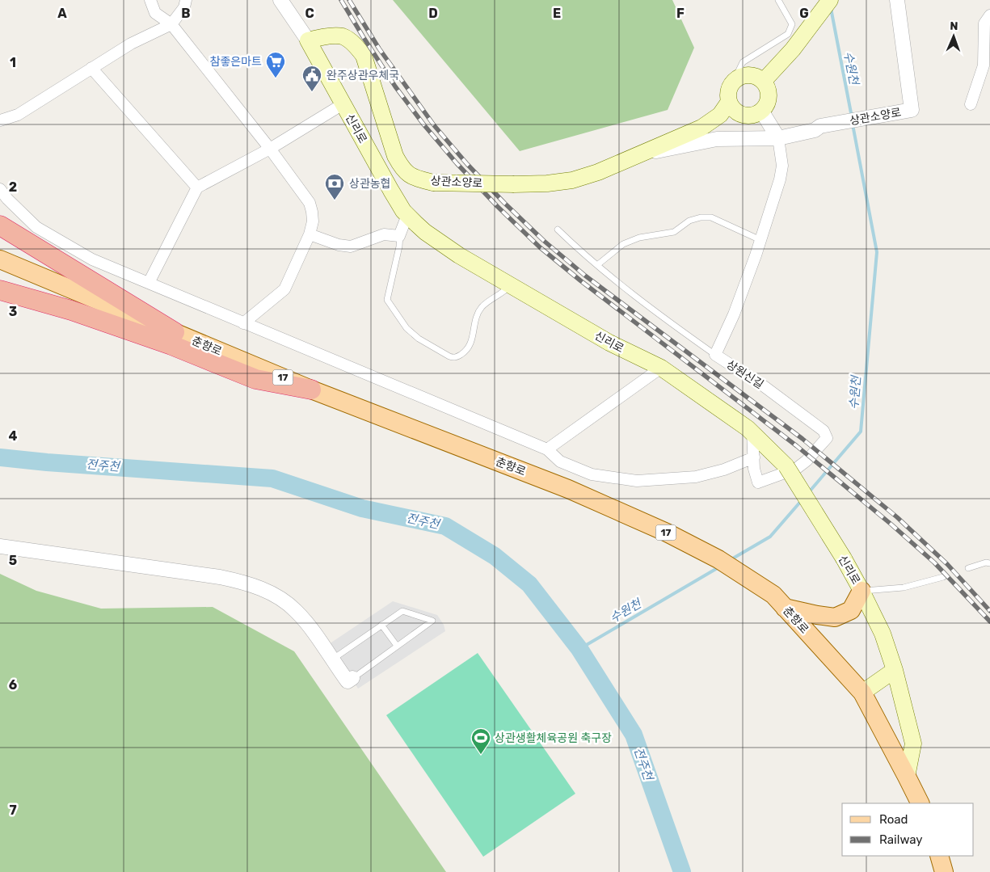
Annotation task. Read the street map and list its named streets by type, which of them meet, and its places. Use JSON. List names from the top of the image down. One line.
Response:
{"streets":{"main road":["상관소양로","신리로","춘향로","17"],"street":["상원신길"]},"crossings":[["상관소양로","신리로"],["상관소양로","상원신길"],["신리로","춘향로"],["신리로","상원신길"]],"water":["수원천","전주천"],"places":{"supermarket":["참좋은마트"],"public building":["완주상관우체국"],"bank":["상관농협"],"sports":["상관생활체육공원 축구장"]},"legend":["Road","Railway"],"north":"top","grid":{"columns":["A","B","C","D","E","F","G"],"rows":["1","2","3","4","5","6","7"]}}
